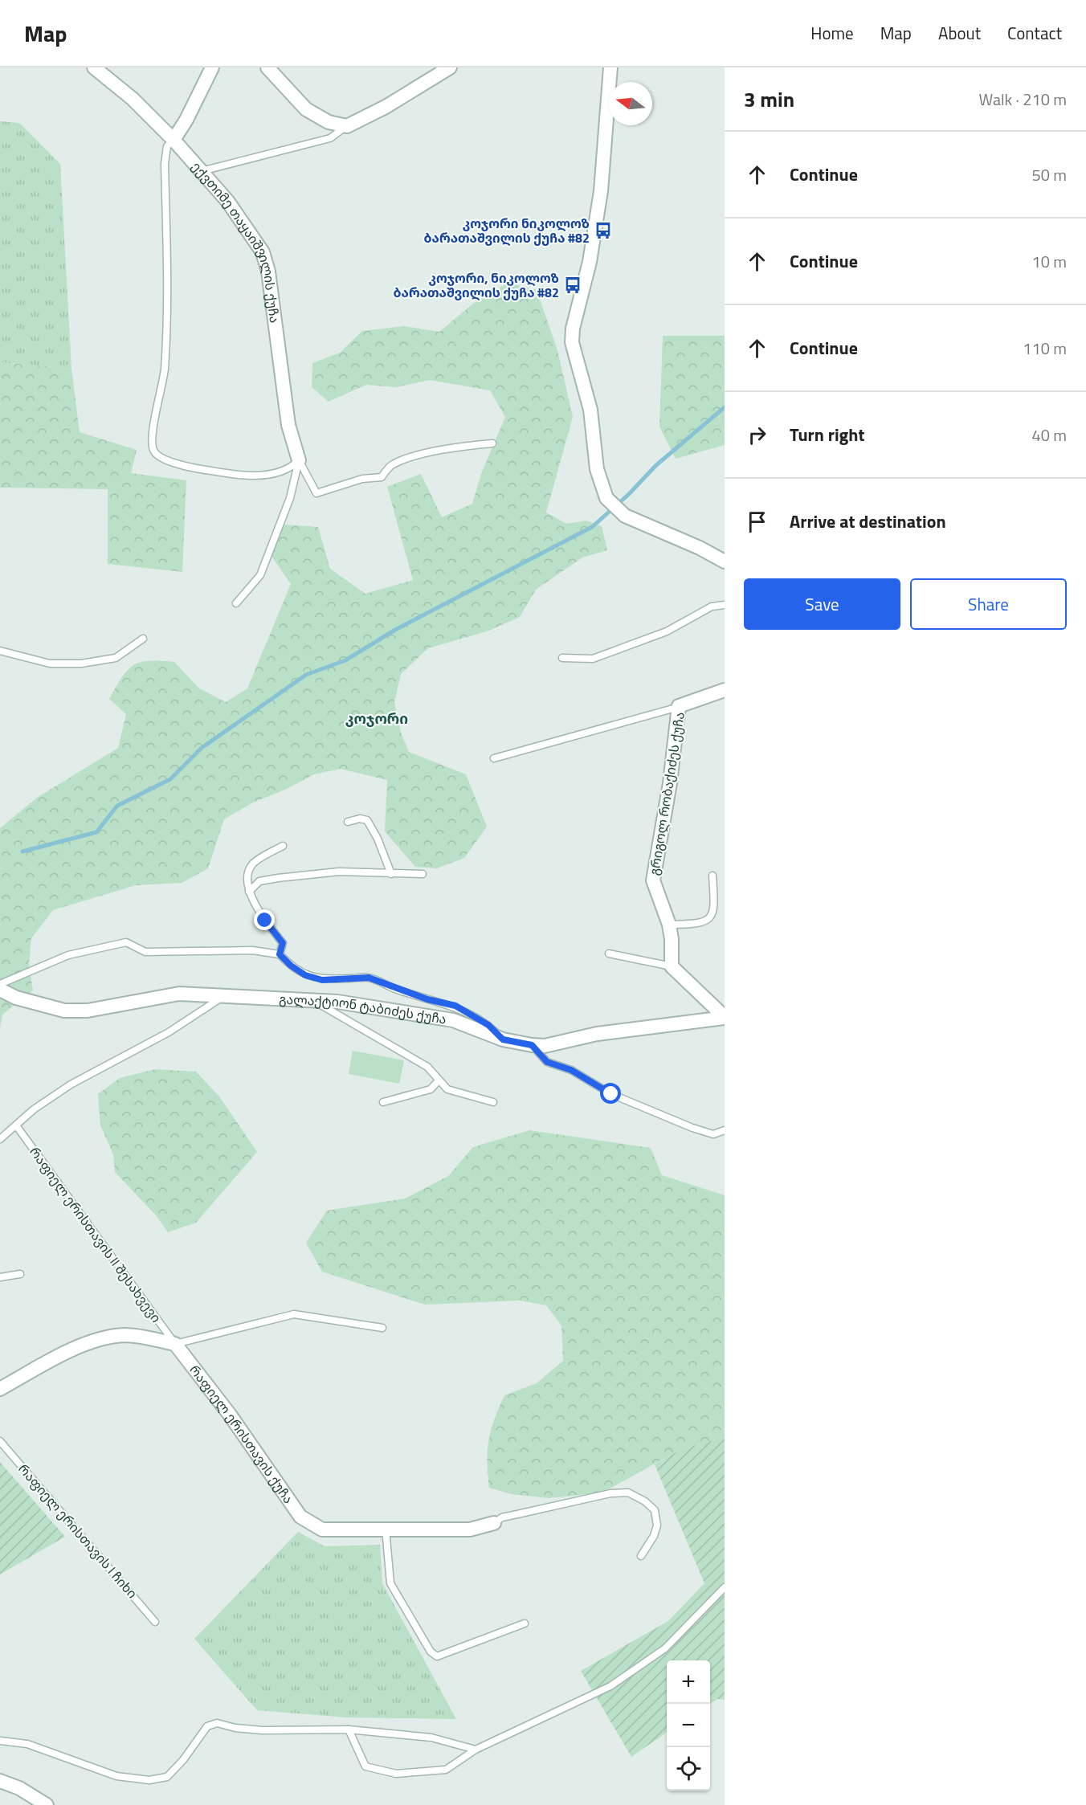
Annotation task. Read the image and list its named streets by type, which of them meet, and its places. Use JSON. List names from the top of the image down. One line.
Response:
{"streets":{"street":["ექვთიმე თაყაიშვილის ქუჩა","გრიგოლ რობაქიძეს ქუჩა","გალაქტიონ ტაბიძეს ქუჩა","რაფიელ ერისთავის ქუჩა"],"lane":["რაფიელ ერისთავის II შესახვევი","რაფიელ ერისთავის I ჩიხი"]},"crossings":[["რაფიელ ერისთავის II შესახვევი","რაფიელ ერისთავის ქუჩა"]],"districts":["კოჯორი"],"places":{"bus stop":["კოჯორი ნიკოლოზ ბარათაშვილის ქუჩა #82","კოჯორი, ნიკოლოზ ბარათაშვილის ქუჩა #82"]},"north":"left","page":{"header":"Map","nav":["Home","Map","About","Contact"],"heading":["3 min","Walk · 210 m"],"list":[["Continue","50 m"],["Continue","10 m"],["Continue","110 m"],["Turn right","40 m"],"Arrive at destination"],"buttons":["Save","Share"],"map_buttons":["+","−"]}}
